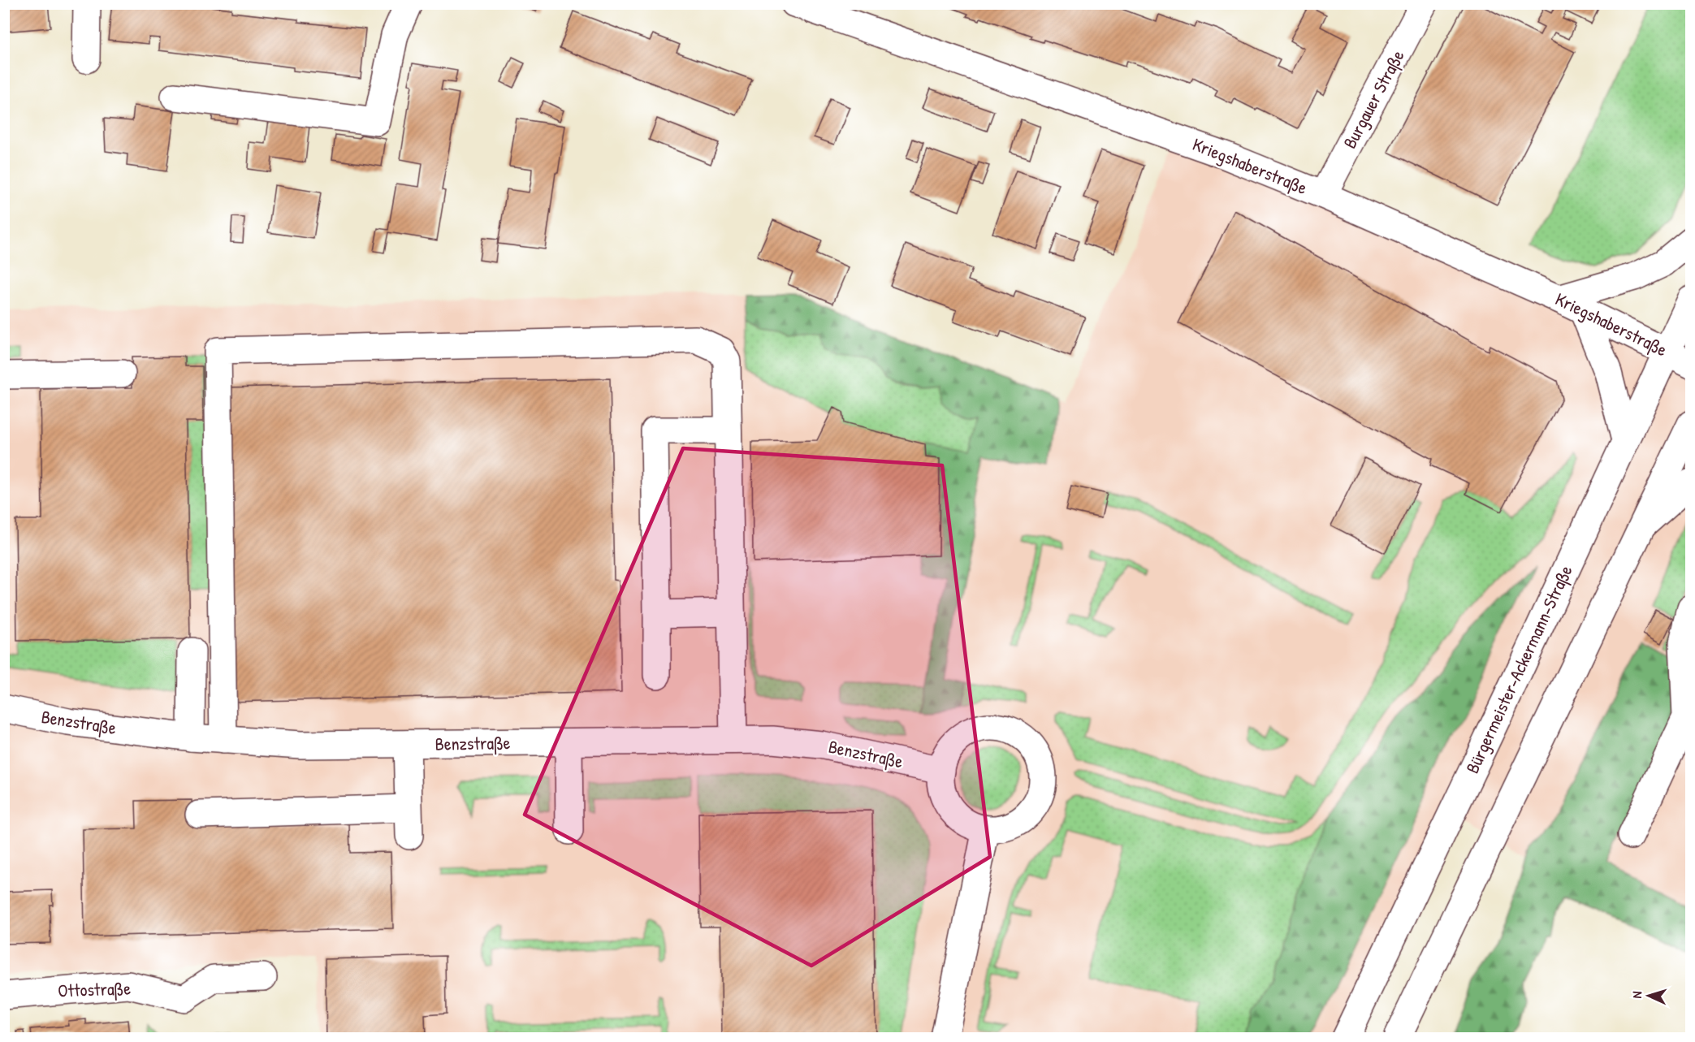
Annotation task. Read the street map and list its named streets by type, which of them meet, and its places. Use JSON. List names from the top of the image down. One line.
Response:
{"streets":{"main road":["Burgauer Straße","Kriegshaberstraße","Bürgermeister-Ackermann-Straße","Benzstraße","Ottostraße"]},"crossings":[["Burgauer Straße","Kriegshaberstraße"],["Kriegshaberstraße","Bürgermeister-Ackermann-Straße"]],"north":"left"}
